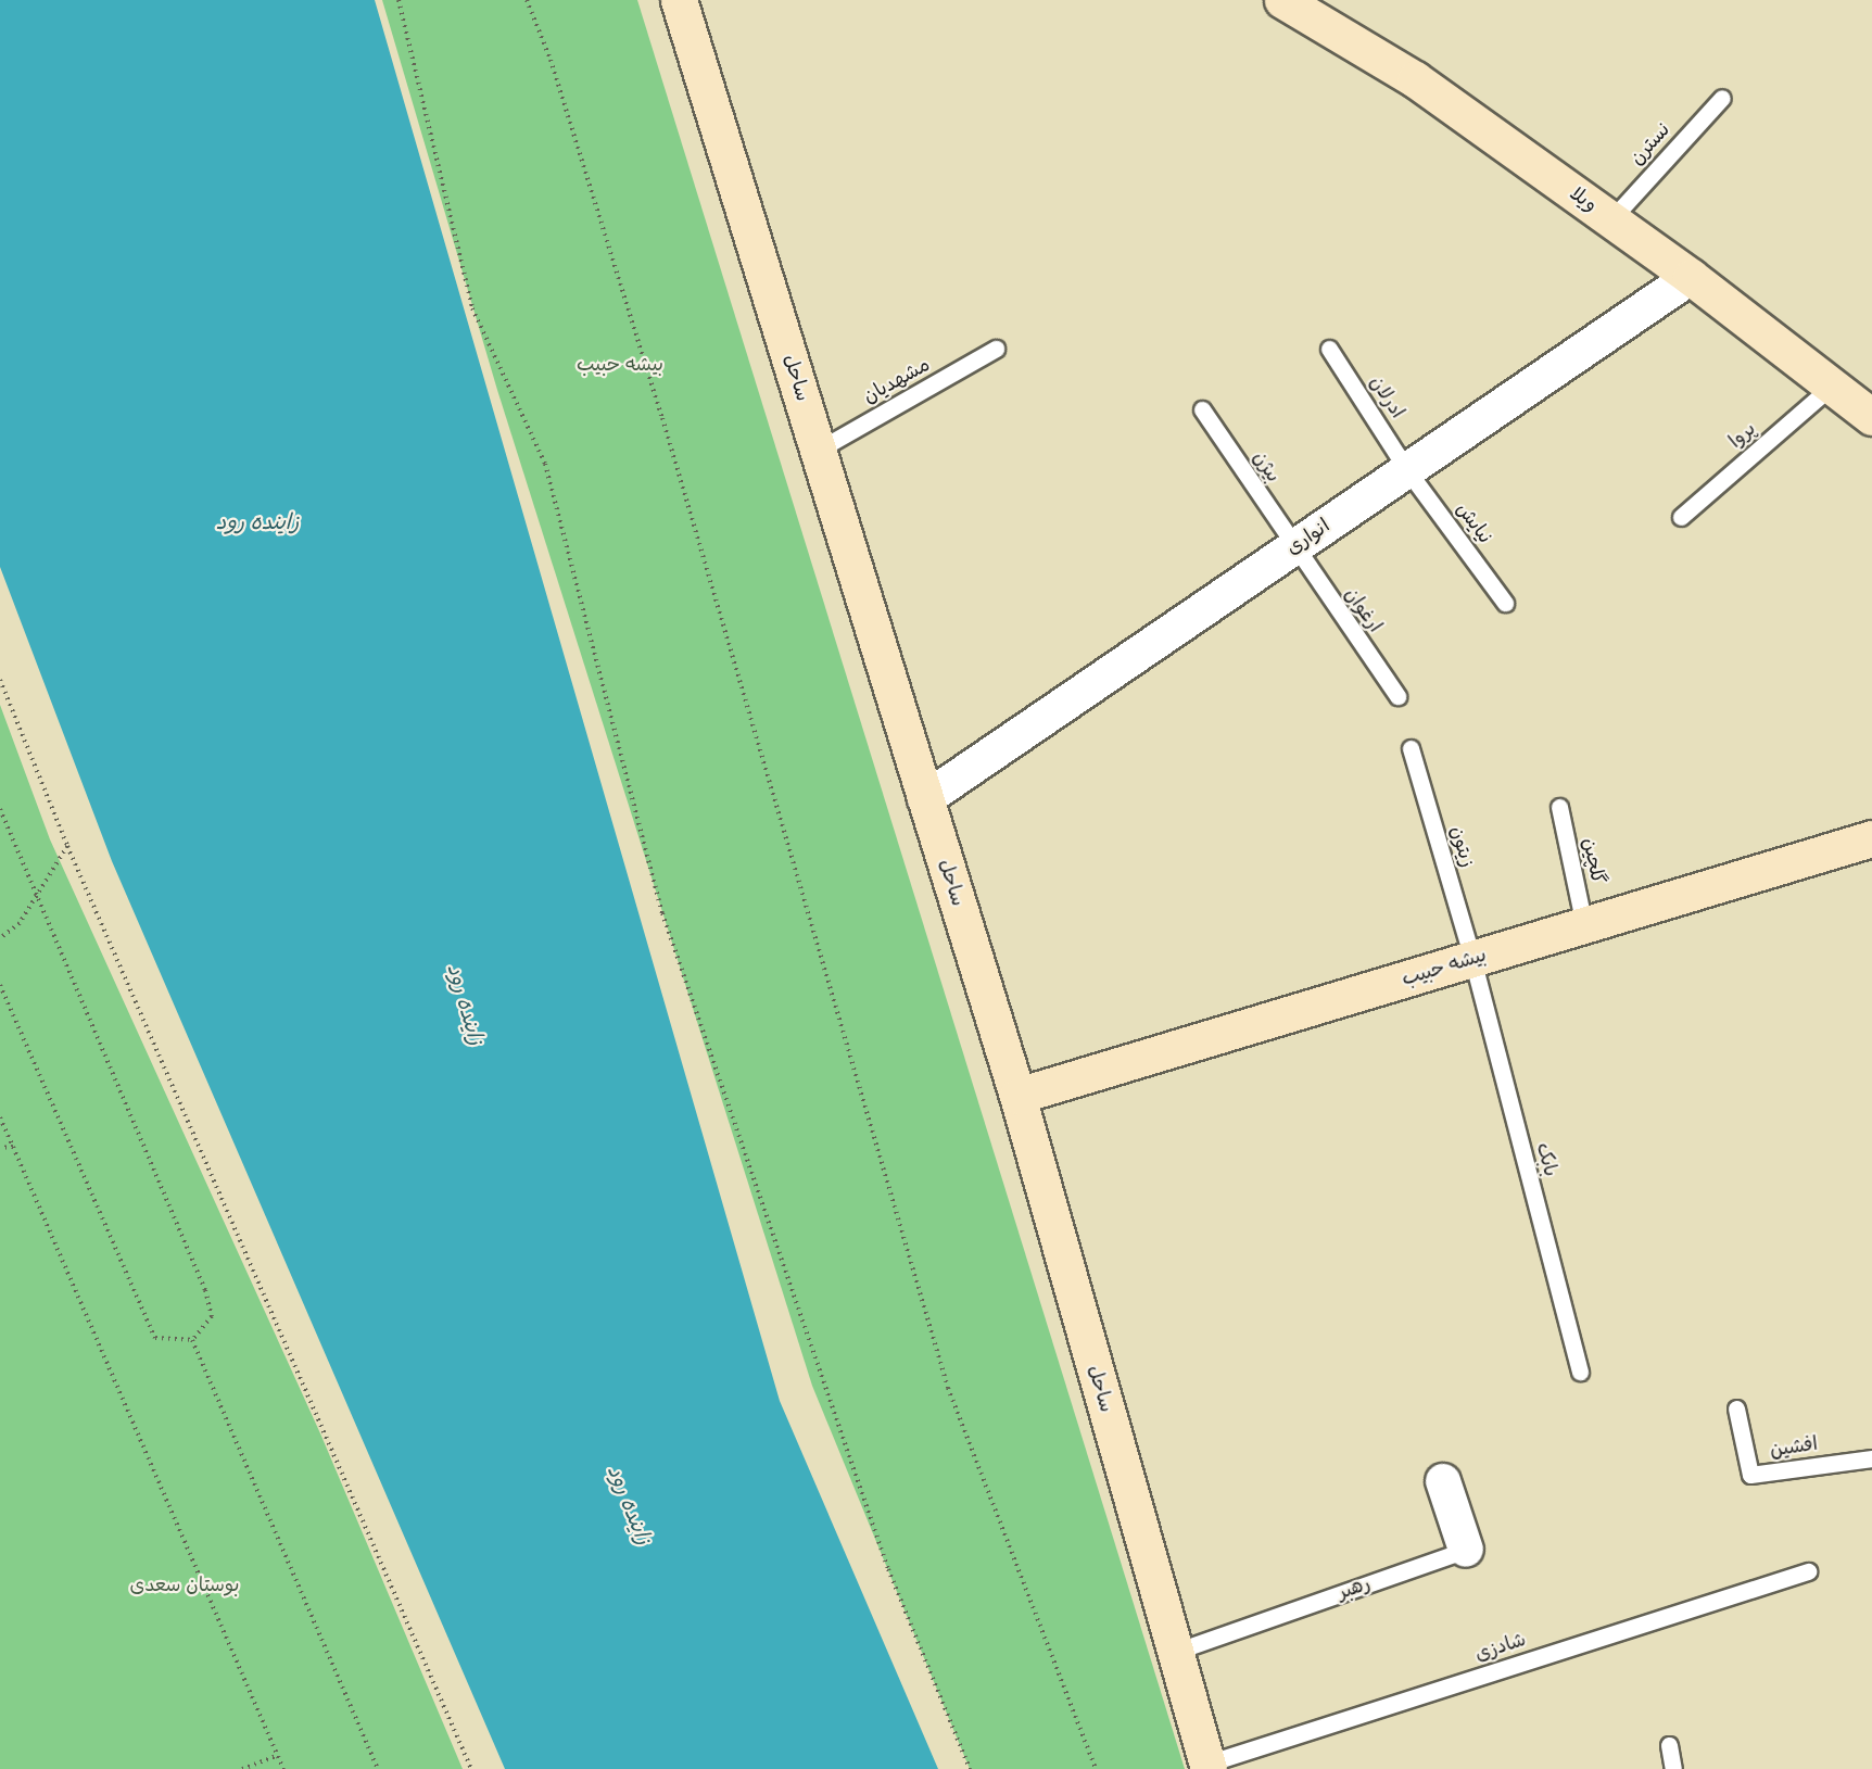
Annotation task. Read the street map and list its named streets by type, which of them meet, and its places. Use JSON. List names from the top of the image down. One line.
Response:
{"streets":{"street":["ویلا","ساحل","انواری","بیشه حبیب","رهبر"],"lane":["نسترن","مشهدیان","ادرلان","پروا","بیژن","نیایش","ارغوان","زیتون","گلچین","بابک","افشین","شادزی"]},"crossings":[["نسترن","ویلا"],["ویلا","پروا"],["ویلا","انواری"],["ساحل","مشهدیان"],["ساحل","انواری"],["ساحل","بیشه حبیب"],["ساحل","رهبر"],["ساحل","شادزی"],["ادرلان","نیایش"],["ادرلان","انواری"],["بیژن","انواری"],["بیژن","ارغوان"],["نیایش","انواری"],["انواری","ارغوان"],["زیتون","بیشه حبیب"],["زیتون","بابک"],["گلچین","بیشه حبیب"],["بیشه حبیب","بابک"]],"water":["زاینده رود"],"parks":["بیشه حبیب","بوستان سعدی"]}
